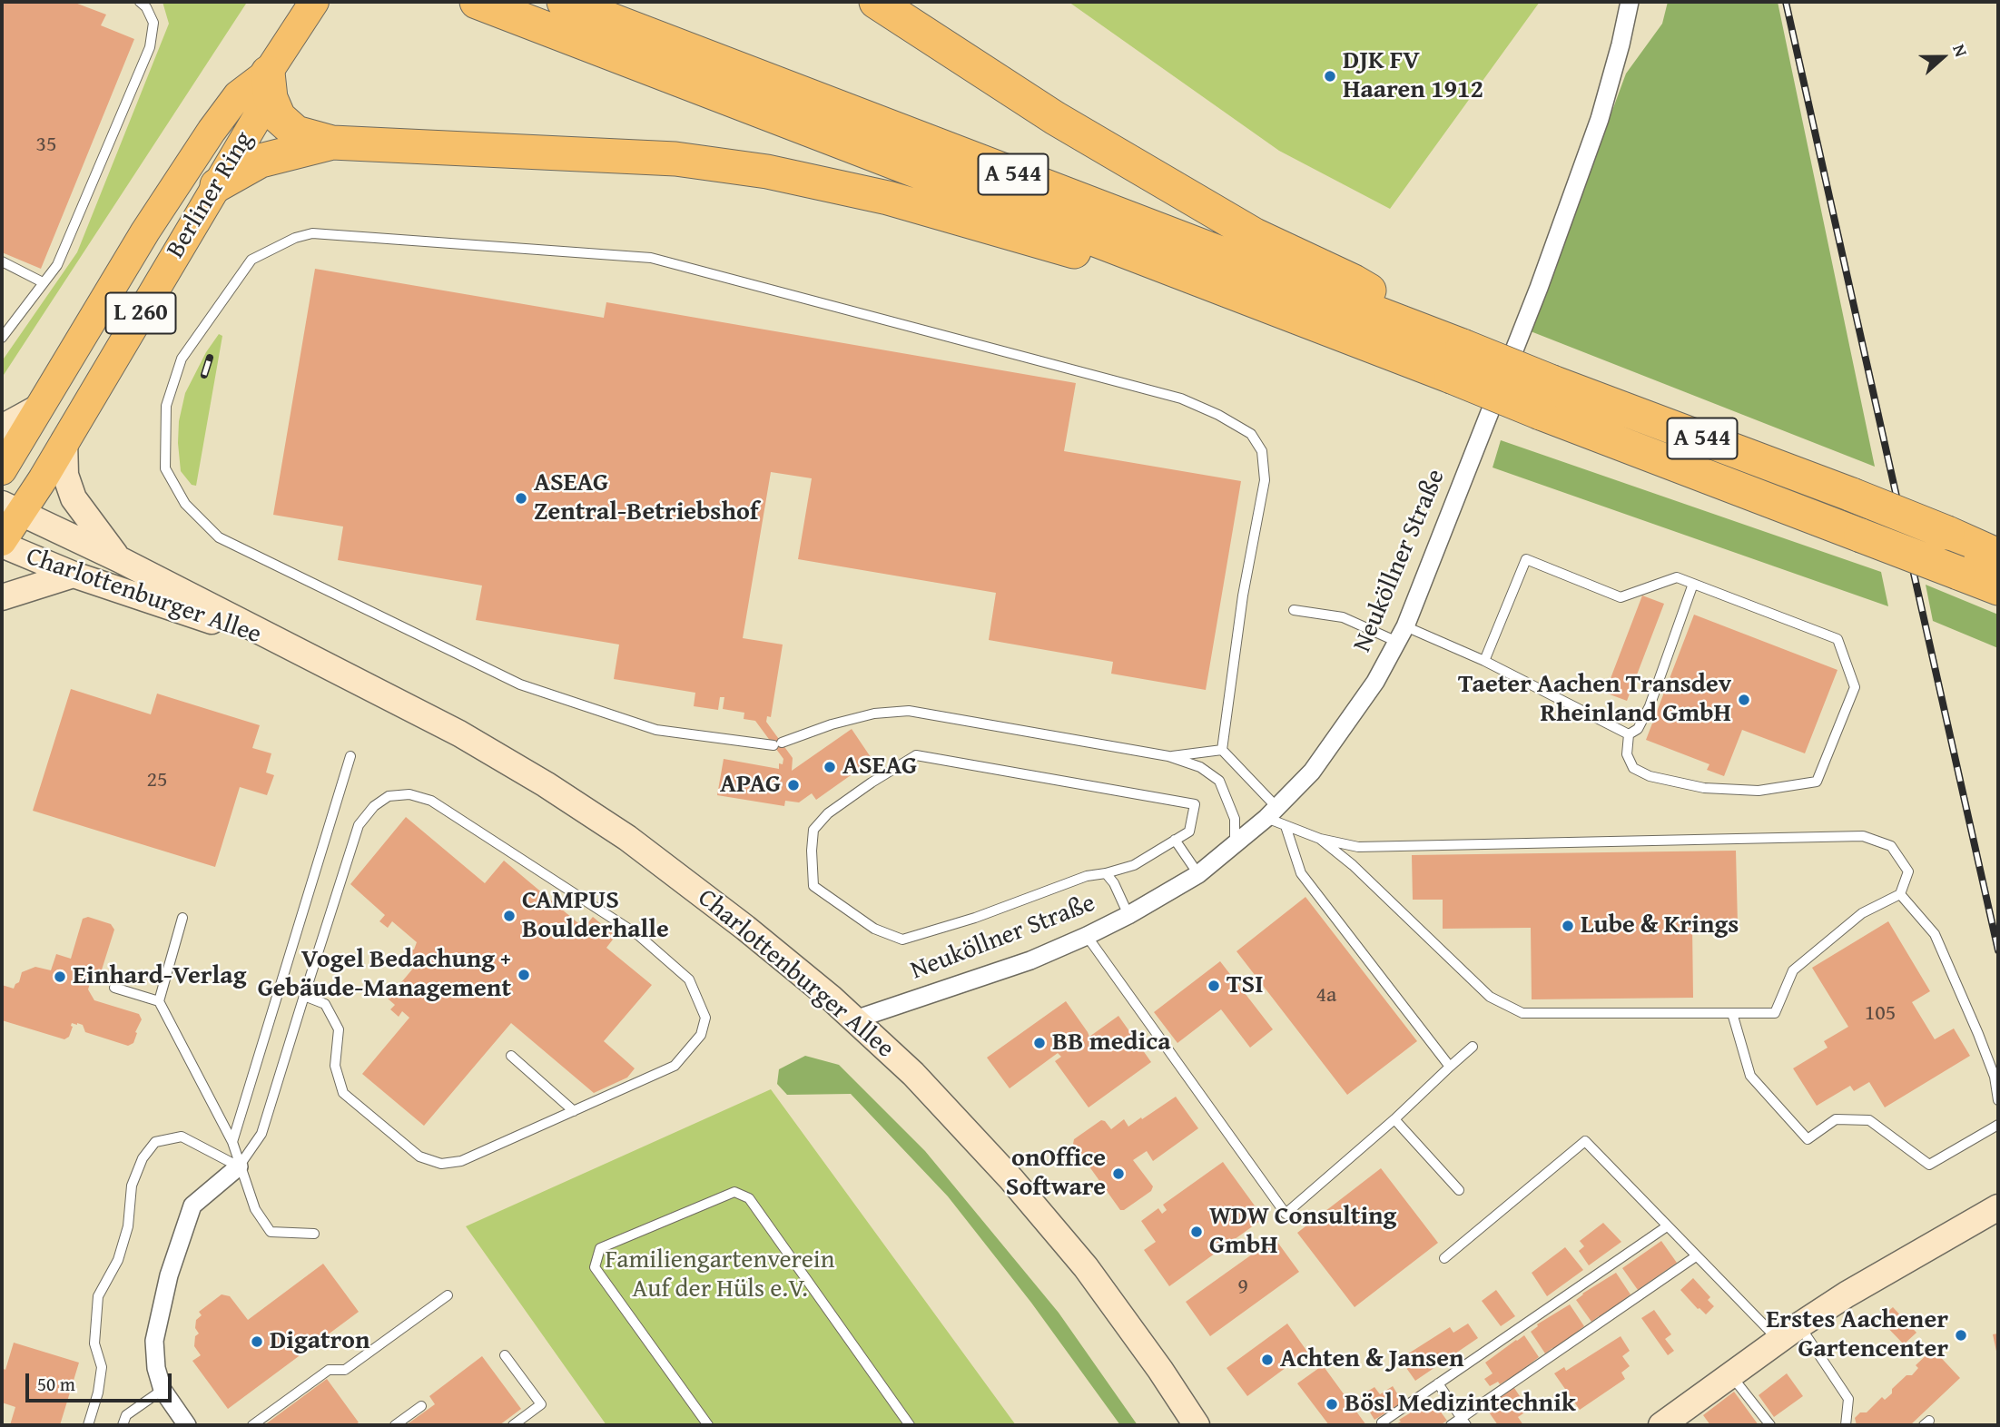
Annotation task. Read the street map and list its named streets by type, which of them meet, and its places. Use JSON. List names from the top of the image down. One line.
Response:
{"streets":{"highway":["A 544"],"main road":["Berliner Ring","L 260"],"street":["Neuköllner Straße","Charlottenburger Allee"]},"crossings":[["Berliner Ring","Charlottenburger Allee"],["Neuköllner Straße","Charlottenburger Allee"]],"parks":["Familiengartenverein Auf der Hüls e.V."],"places":["DJK FV Haaren 1912","ASEAG Zentral-Betriebshof","Taeter Aachen Transdev Rheinland GmbH","ASEAG","APAG","CAMPUS Boulderhalle","Lube & Krings","Vogel Bedachung + Gebäude-Management","Einhard-Verlag","TSI","BB medica","onOffice Software","WDW Consulting GmbH","Erstes Aachener Gartencenter","Digatron","Achten & Jansen","Bösl Medizintechnik"],"house_numbers":["35","25","4a","105","9"],"scale_bar":"50 m","north":"right"}
